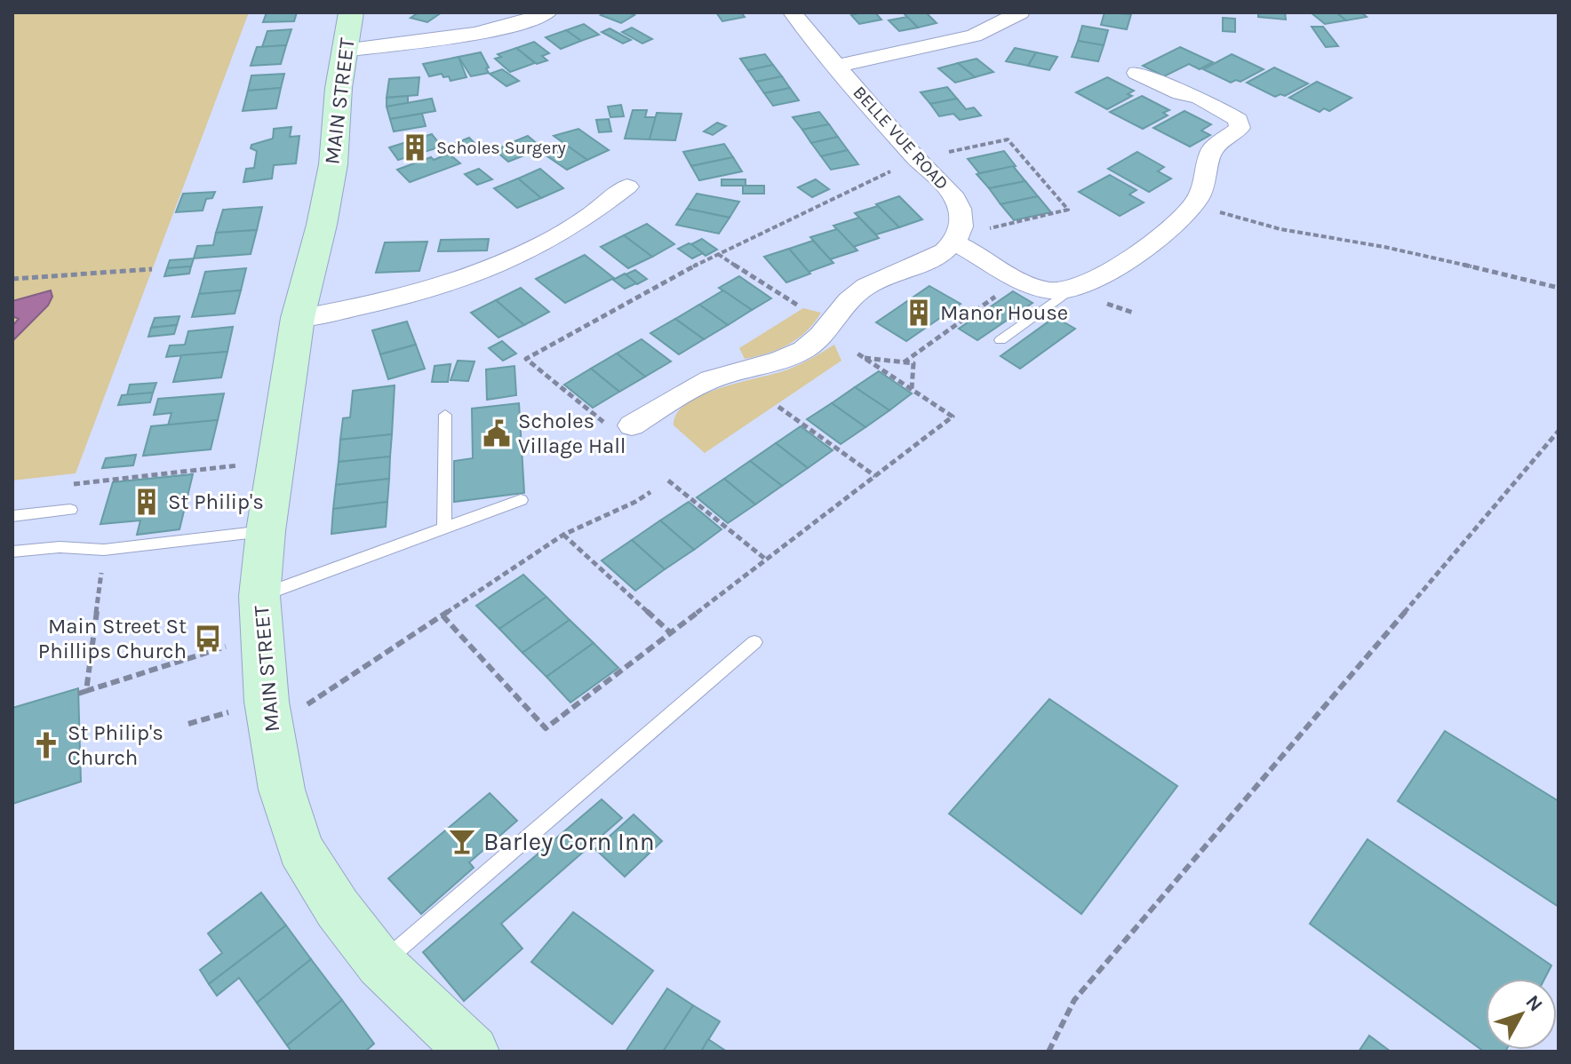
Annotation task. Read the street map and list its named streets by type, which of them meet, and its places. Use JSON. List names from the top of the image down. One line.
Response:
{"streets":{"street":["MAIN STREET","BELLE VUE ROAD"]},"places":{"building":["Scholes Surgery","Manor House","St Philip's"],"public building":["Scholes Village Hall"],"bus stop":["Main Street St Phillips Church"],"church":["St Philip's Church"],"bar":["Barley Corn Inn"]},"north":"top right"}
